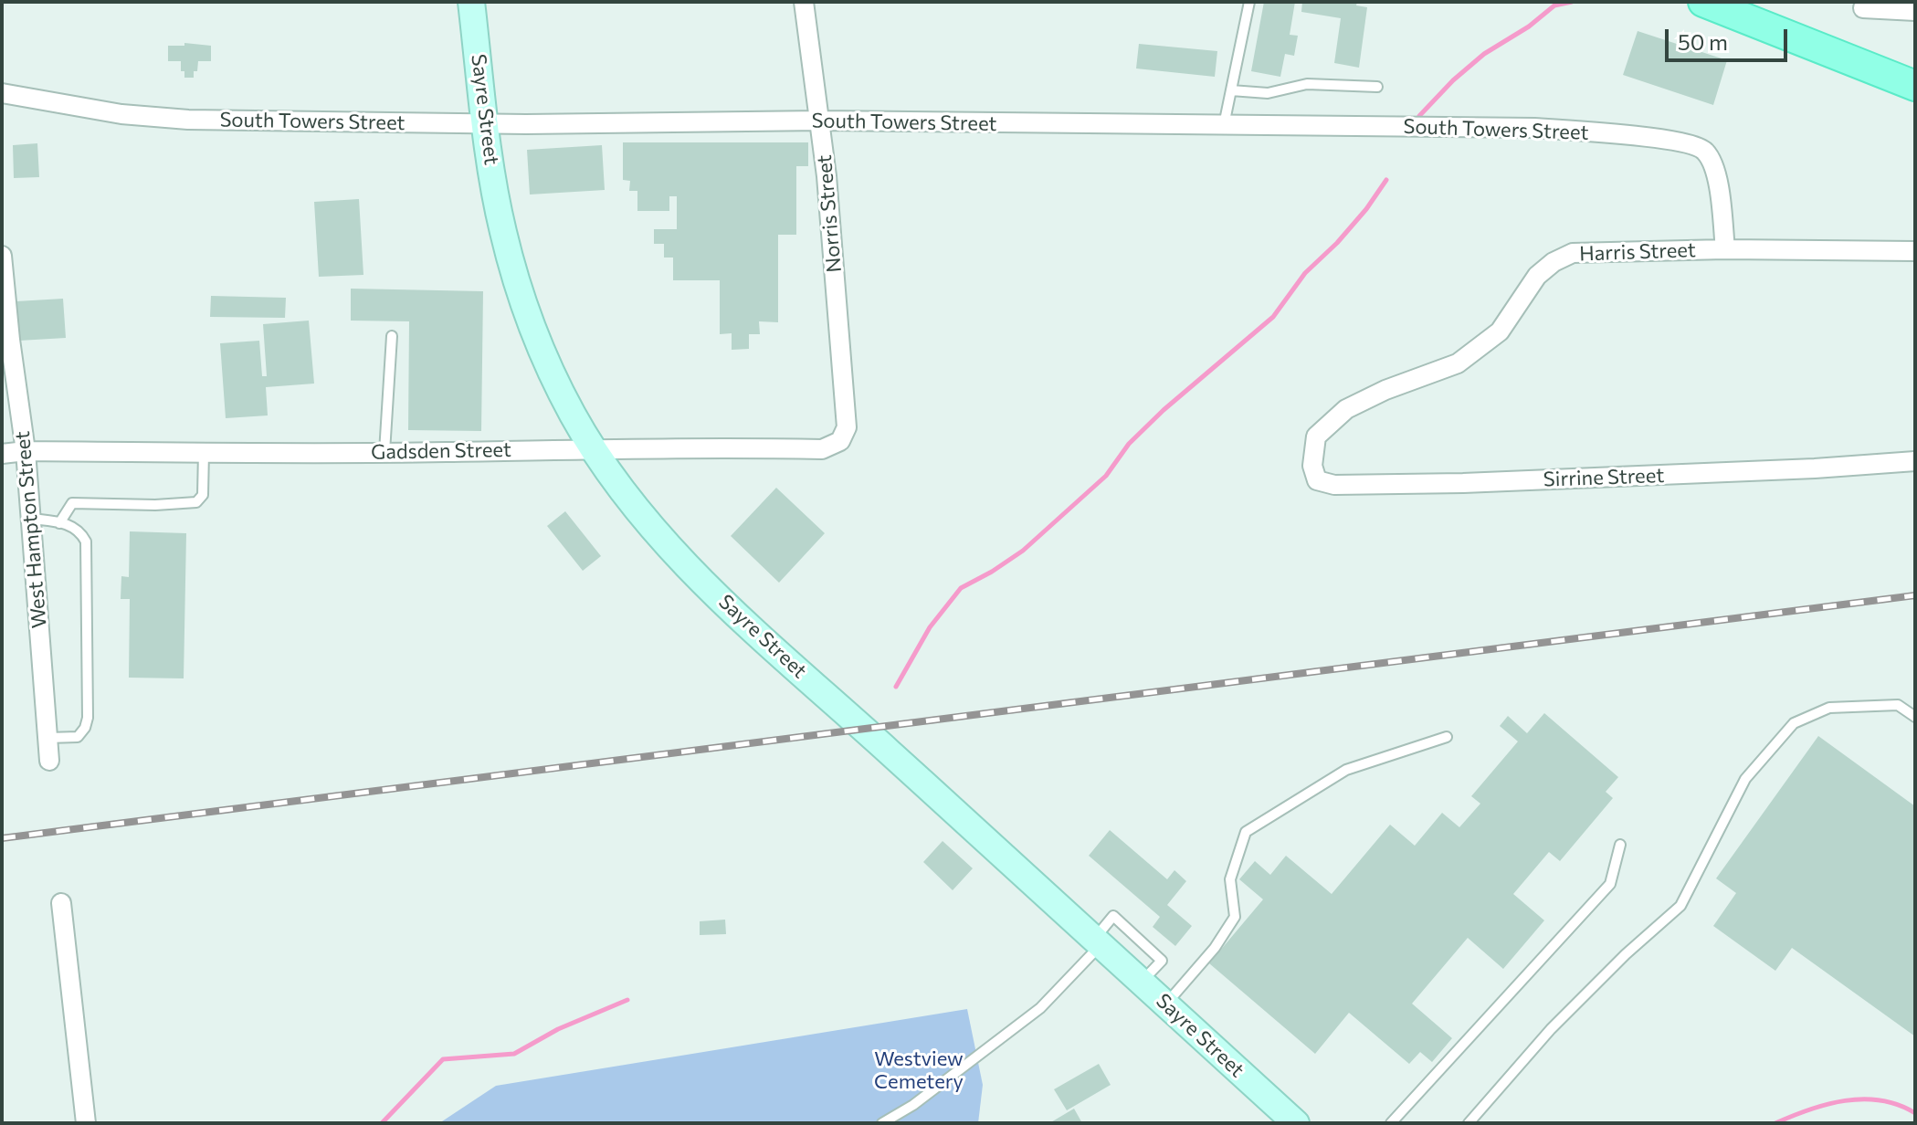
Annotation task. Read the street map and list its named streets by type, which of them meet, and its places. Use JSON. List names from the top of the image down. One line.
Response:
{"streets":{"main road":["Sayre Street"],"street":["South Towers Street","Norris Street","Harris Street","Gadsden Street","Sirrine Street","West Hampton Street"]},"crossings":[["Sayre Street","South Towers Street"],["Sayre Street","Gadsden Street"],["South Towers Street","Norris Street"],["South Towers Street","Harris Street"],["Norris Street","Gadsden Street"],["Harris Street","Sirrine Street"],["Gadsden Street","West Hampton Street"]],"parks":["Westview Cemetery"],"scale_bar":"50 m"}
